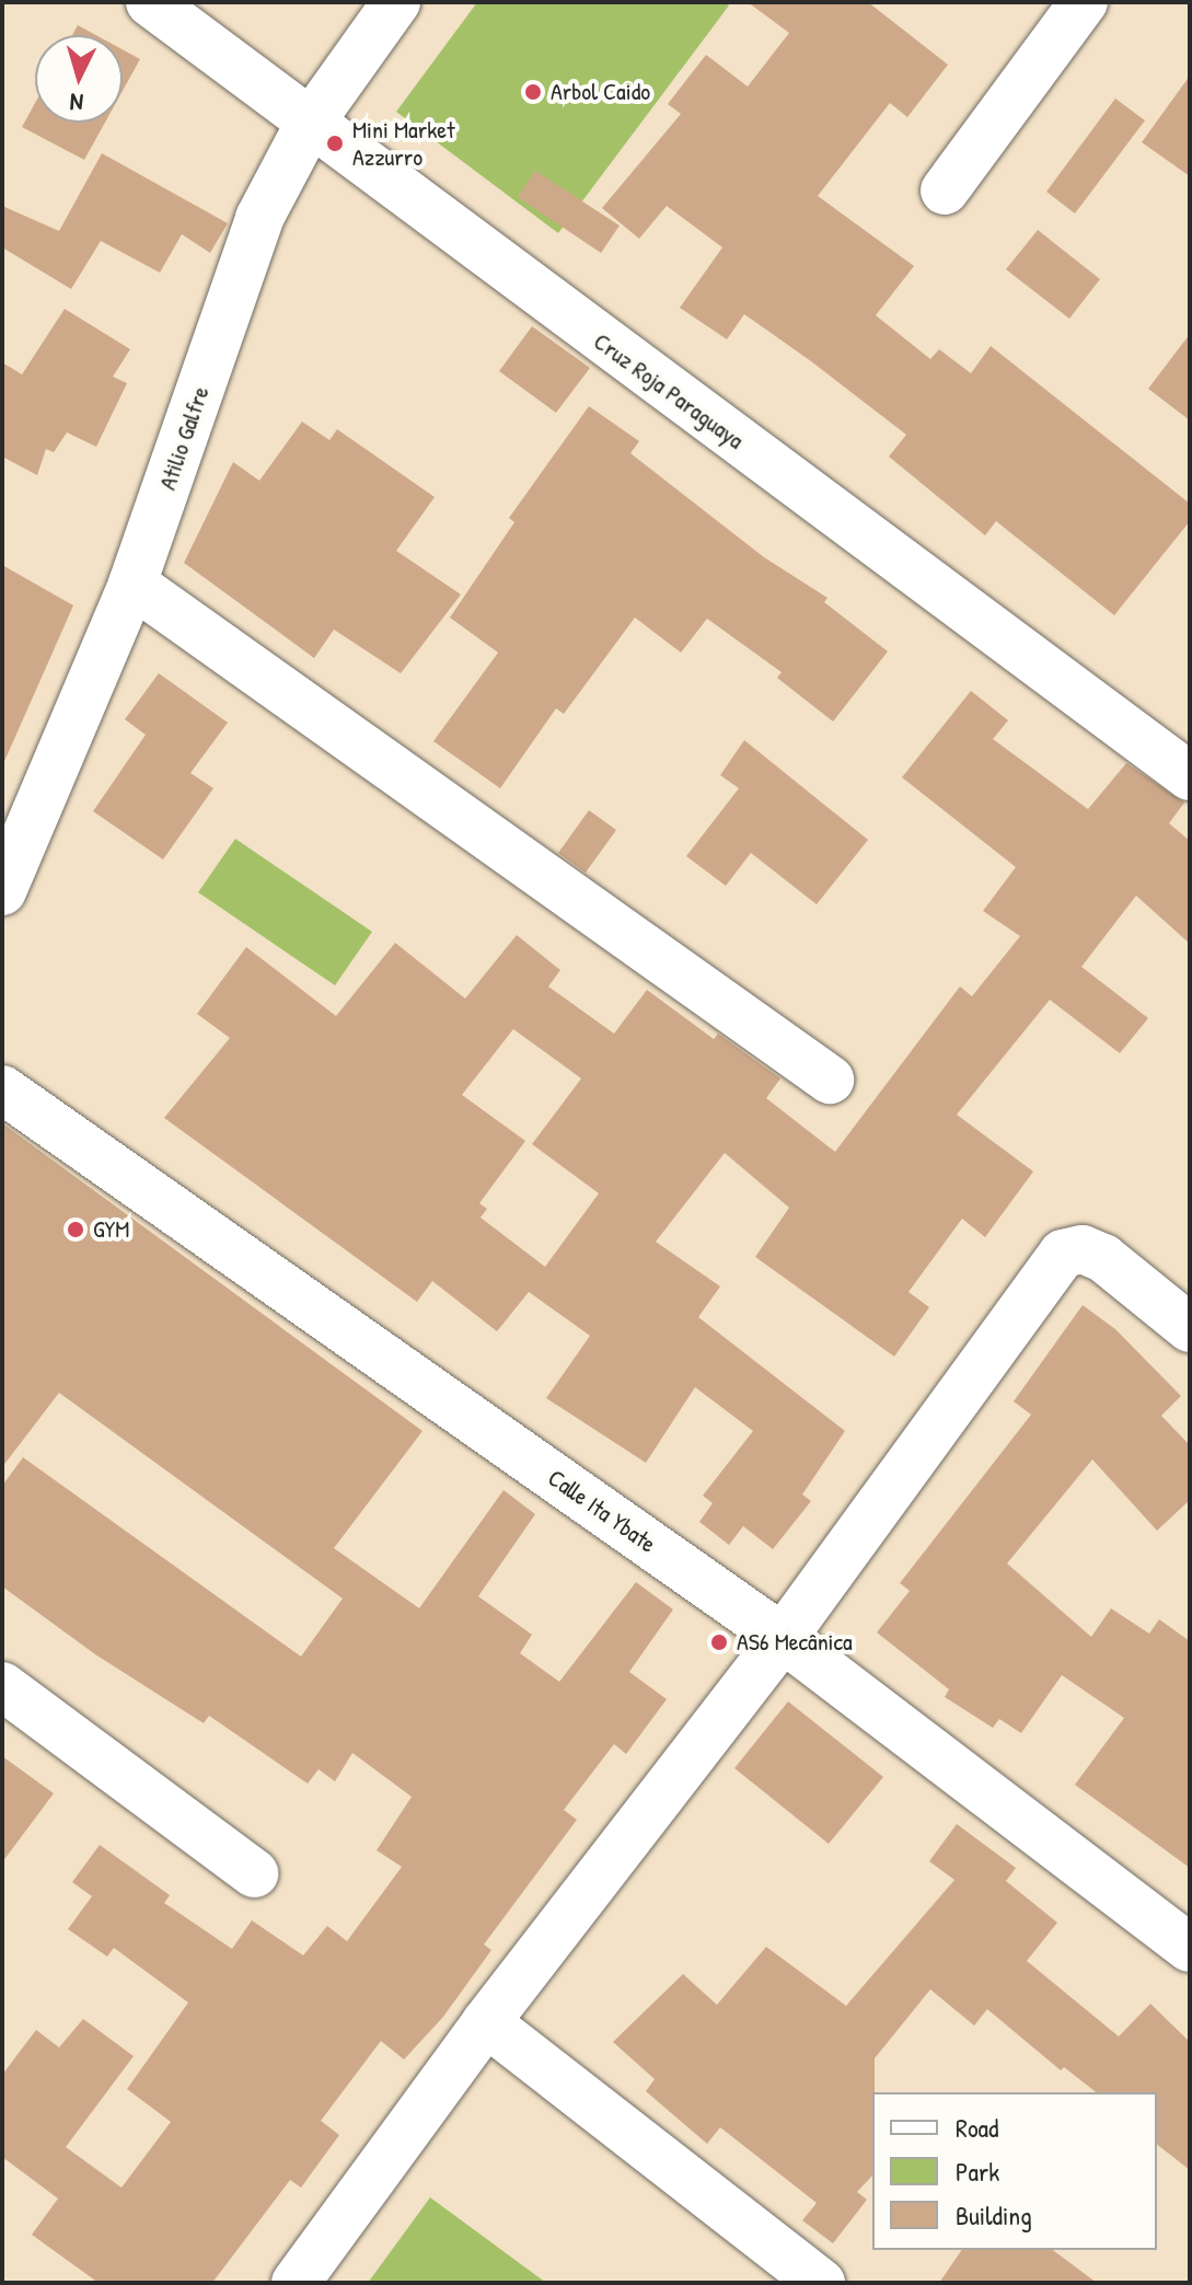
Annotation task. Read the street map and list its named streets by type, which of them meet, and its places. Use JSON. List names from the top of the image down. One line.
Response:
{"streets":{"street":["Cruz Roja Paraguaya","Atilio Galfre","Calle Ita Ybate"]},"crossings":[["Cruz Roja Paraguaya","Atilio Galfre"]],"places":["Arbol Caido","Mini Market Azzurro","GYM","AS6 Mecânica"],"legend":["Road","Park","Building"],"north":"bottom"}
